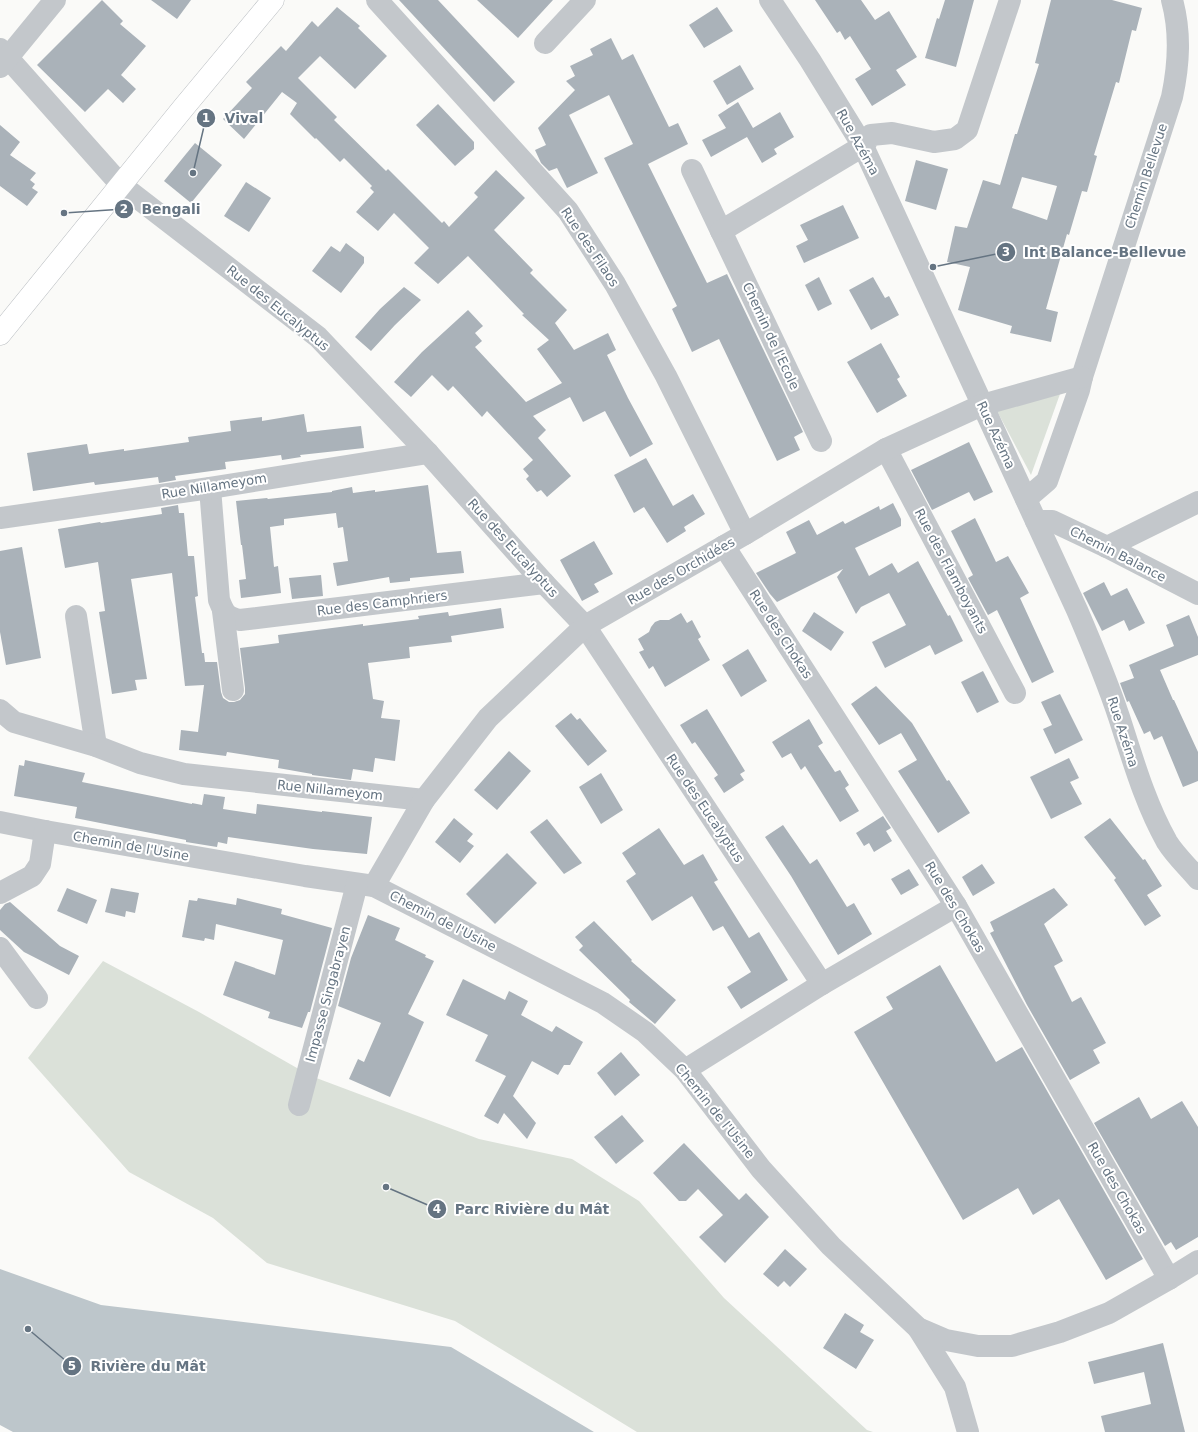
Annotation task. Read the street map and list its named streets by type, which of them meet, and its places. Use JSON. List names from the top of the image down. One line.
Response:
{"streets":{"street":["Rue Azéma","Chemin Bellevue","Rue des Filaos","Rue des Eucalyptus","Chemin de l'Ecole","Rue Nillameyom","Chemin Balance","Rue des Orchidées","Rue des Flamboyants","Rue des Camphriers","Rue des Chokas","Chemin de l'Usine","Impasse Singabrayen"]},"crossings":[["Rue Azéma","Chemin Bellevue"],["Rue Azéma","Chemin Balance"],["Rue Azéma","Rue des Orchidées"],["Chemin Bellevue","Rue des Orchidées"],["Rue des Filaos","Rue des Orchidées"],["Rue des Eucalyptus","Rue Nillameyom"],["Rue des Eucalyptus","Rue des Orchidées"],["Rue des Eucalyptus","Rue des Camphriers"],["Rue Nillameyom","Rue des Orchidées"],["Rue des Orchidées","Rue des Flamboyants"],["Rue des Orchidées","Rue des Chokas"],["Rue des Orchidées","Chemin de l'Usine"],["Rue des Orchidées","Impasse Singabrayen"],["Rue des Chokas","Chemin de l'Usine"],["Chemin de l'Usine","Impasse Singabrayen"]],"places":["Vival","Bengali","Int Balance-Bellevue","Parc Rivière du Mât","Rivière du Mât"]}
